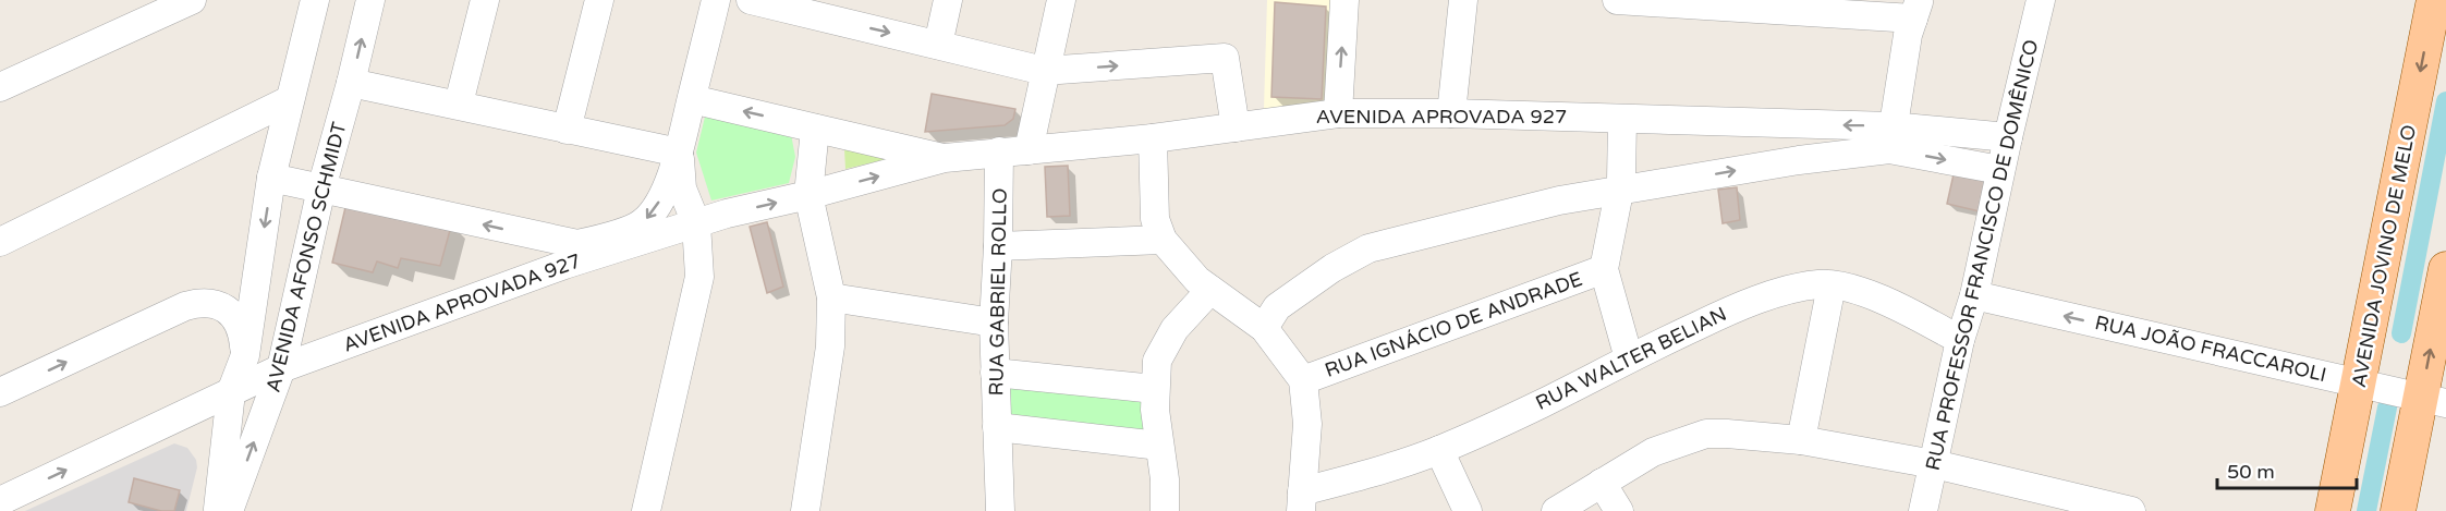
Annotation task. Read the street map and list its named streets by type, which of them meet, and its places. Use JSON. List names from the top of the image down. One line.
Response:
{"streets":{"main road":["AVENIDA JOVINO DE MELO"],"street":["AVENIDA APROVADA 927","RUA PROFESSOR FRANCISCO DE DOMÊNICO","AVENIDA AFONSO SCHMIDT","RUA GABRIEL ROLLO","RUA IGNÁCIO DE ANDRADE","RUA JOÃO FRACCAROLI","RUA WALTER BELIAN"]},"crossings":[["AVENIDA APROVADA 927","RUA PROFESSOR FRANCISCO DE DOMÊNICO"],["AVENIDA APROVADA 927","AVENIDA AFONSO SCHMIDT"],["AVENIDA APROVADA 927","RUA GABRIEL ROLLO"],["RUA PROFESSOR FRANCISCO DE DOMÊNICO","RUA JOÃO FRACCAROLI"],["RUA PROFESSOR FRANCISCO DE DOMÊNICO","RUA WALTER BELIAN"],["AVENIDA JOVINO DE MELO","RUA JOÃO FRACCAROLI"]],"scale_bar":"50 m"}
